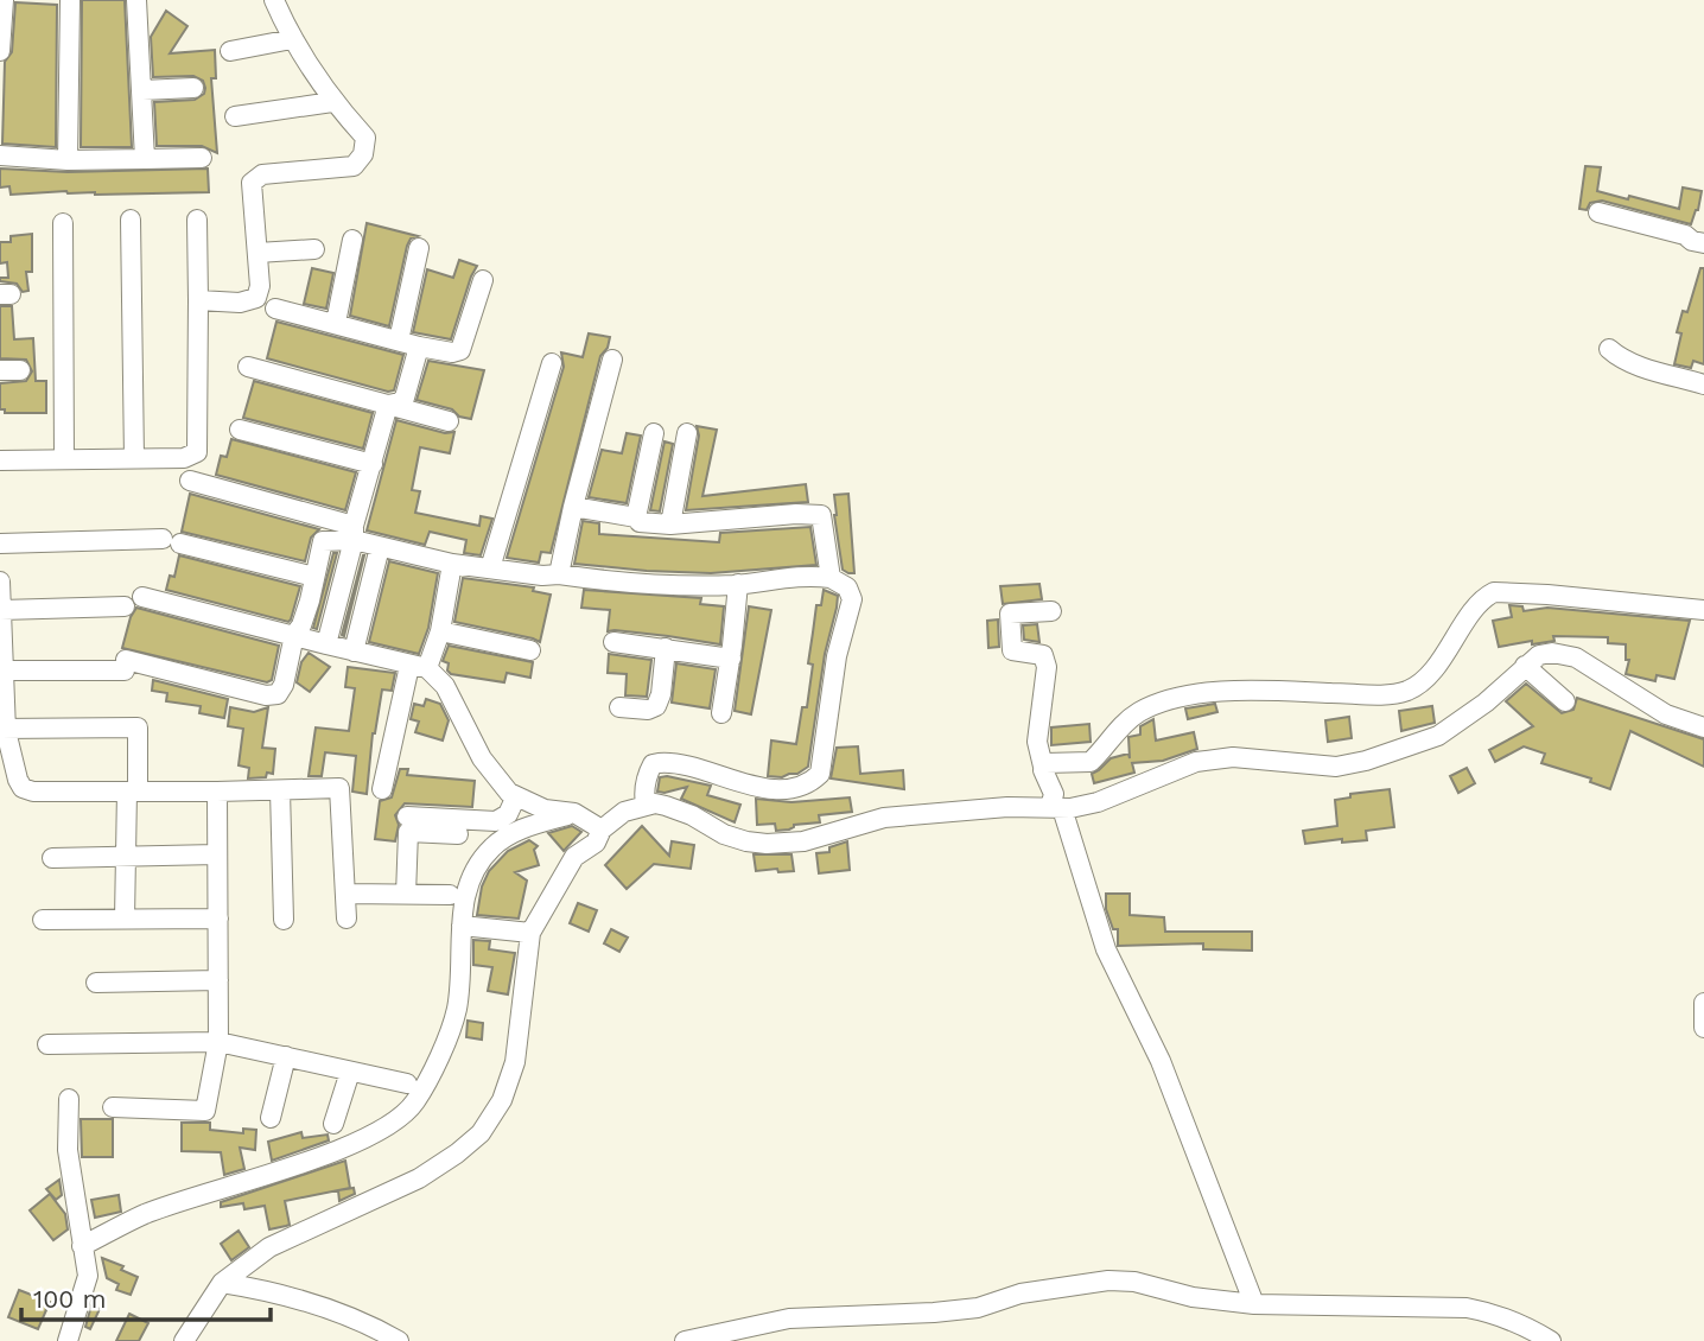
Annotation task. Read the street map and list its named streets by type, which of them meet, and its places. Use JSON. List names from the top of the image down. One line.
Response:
{"scale_bar":"100 m"}
